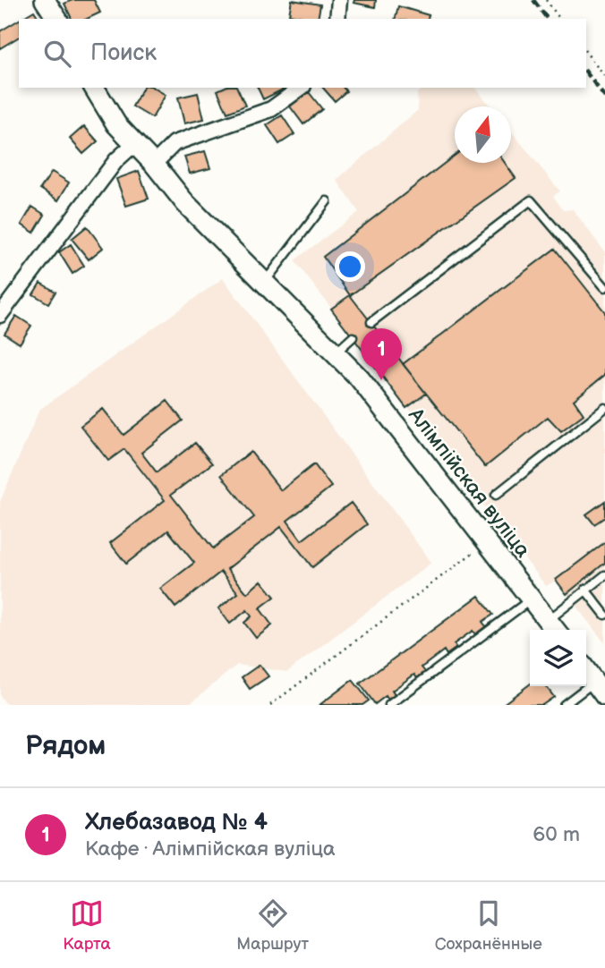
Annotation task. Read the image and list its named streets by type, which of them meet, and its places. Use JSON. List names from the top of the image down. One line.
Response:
{"streets":{"street":["Алімпійская вуліца"]},"north":"top","page":{"search":"Поиск","pins":"1","heading":"Рядом","list":[{"mark":"1","name":"Хлебазавод № 4","note":"Кафе · Алімпійская вуліца","value":"60 m"}],"nav":["Карта","Маршрут","Сохранённые"]}}
